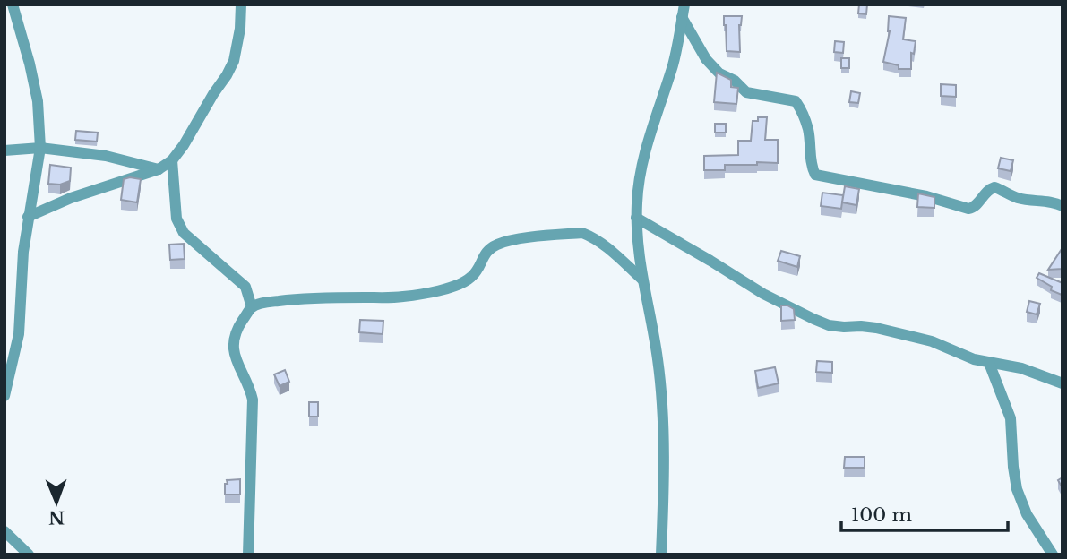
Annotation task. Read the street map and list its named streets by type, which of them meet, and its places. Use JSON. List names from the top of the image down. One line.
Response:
{"scale_bar":"100 m","north":"bottom"}
